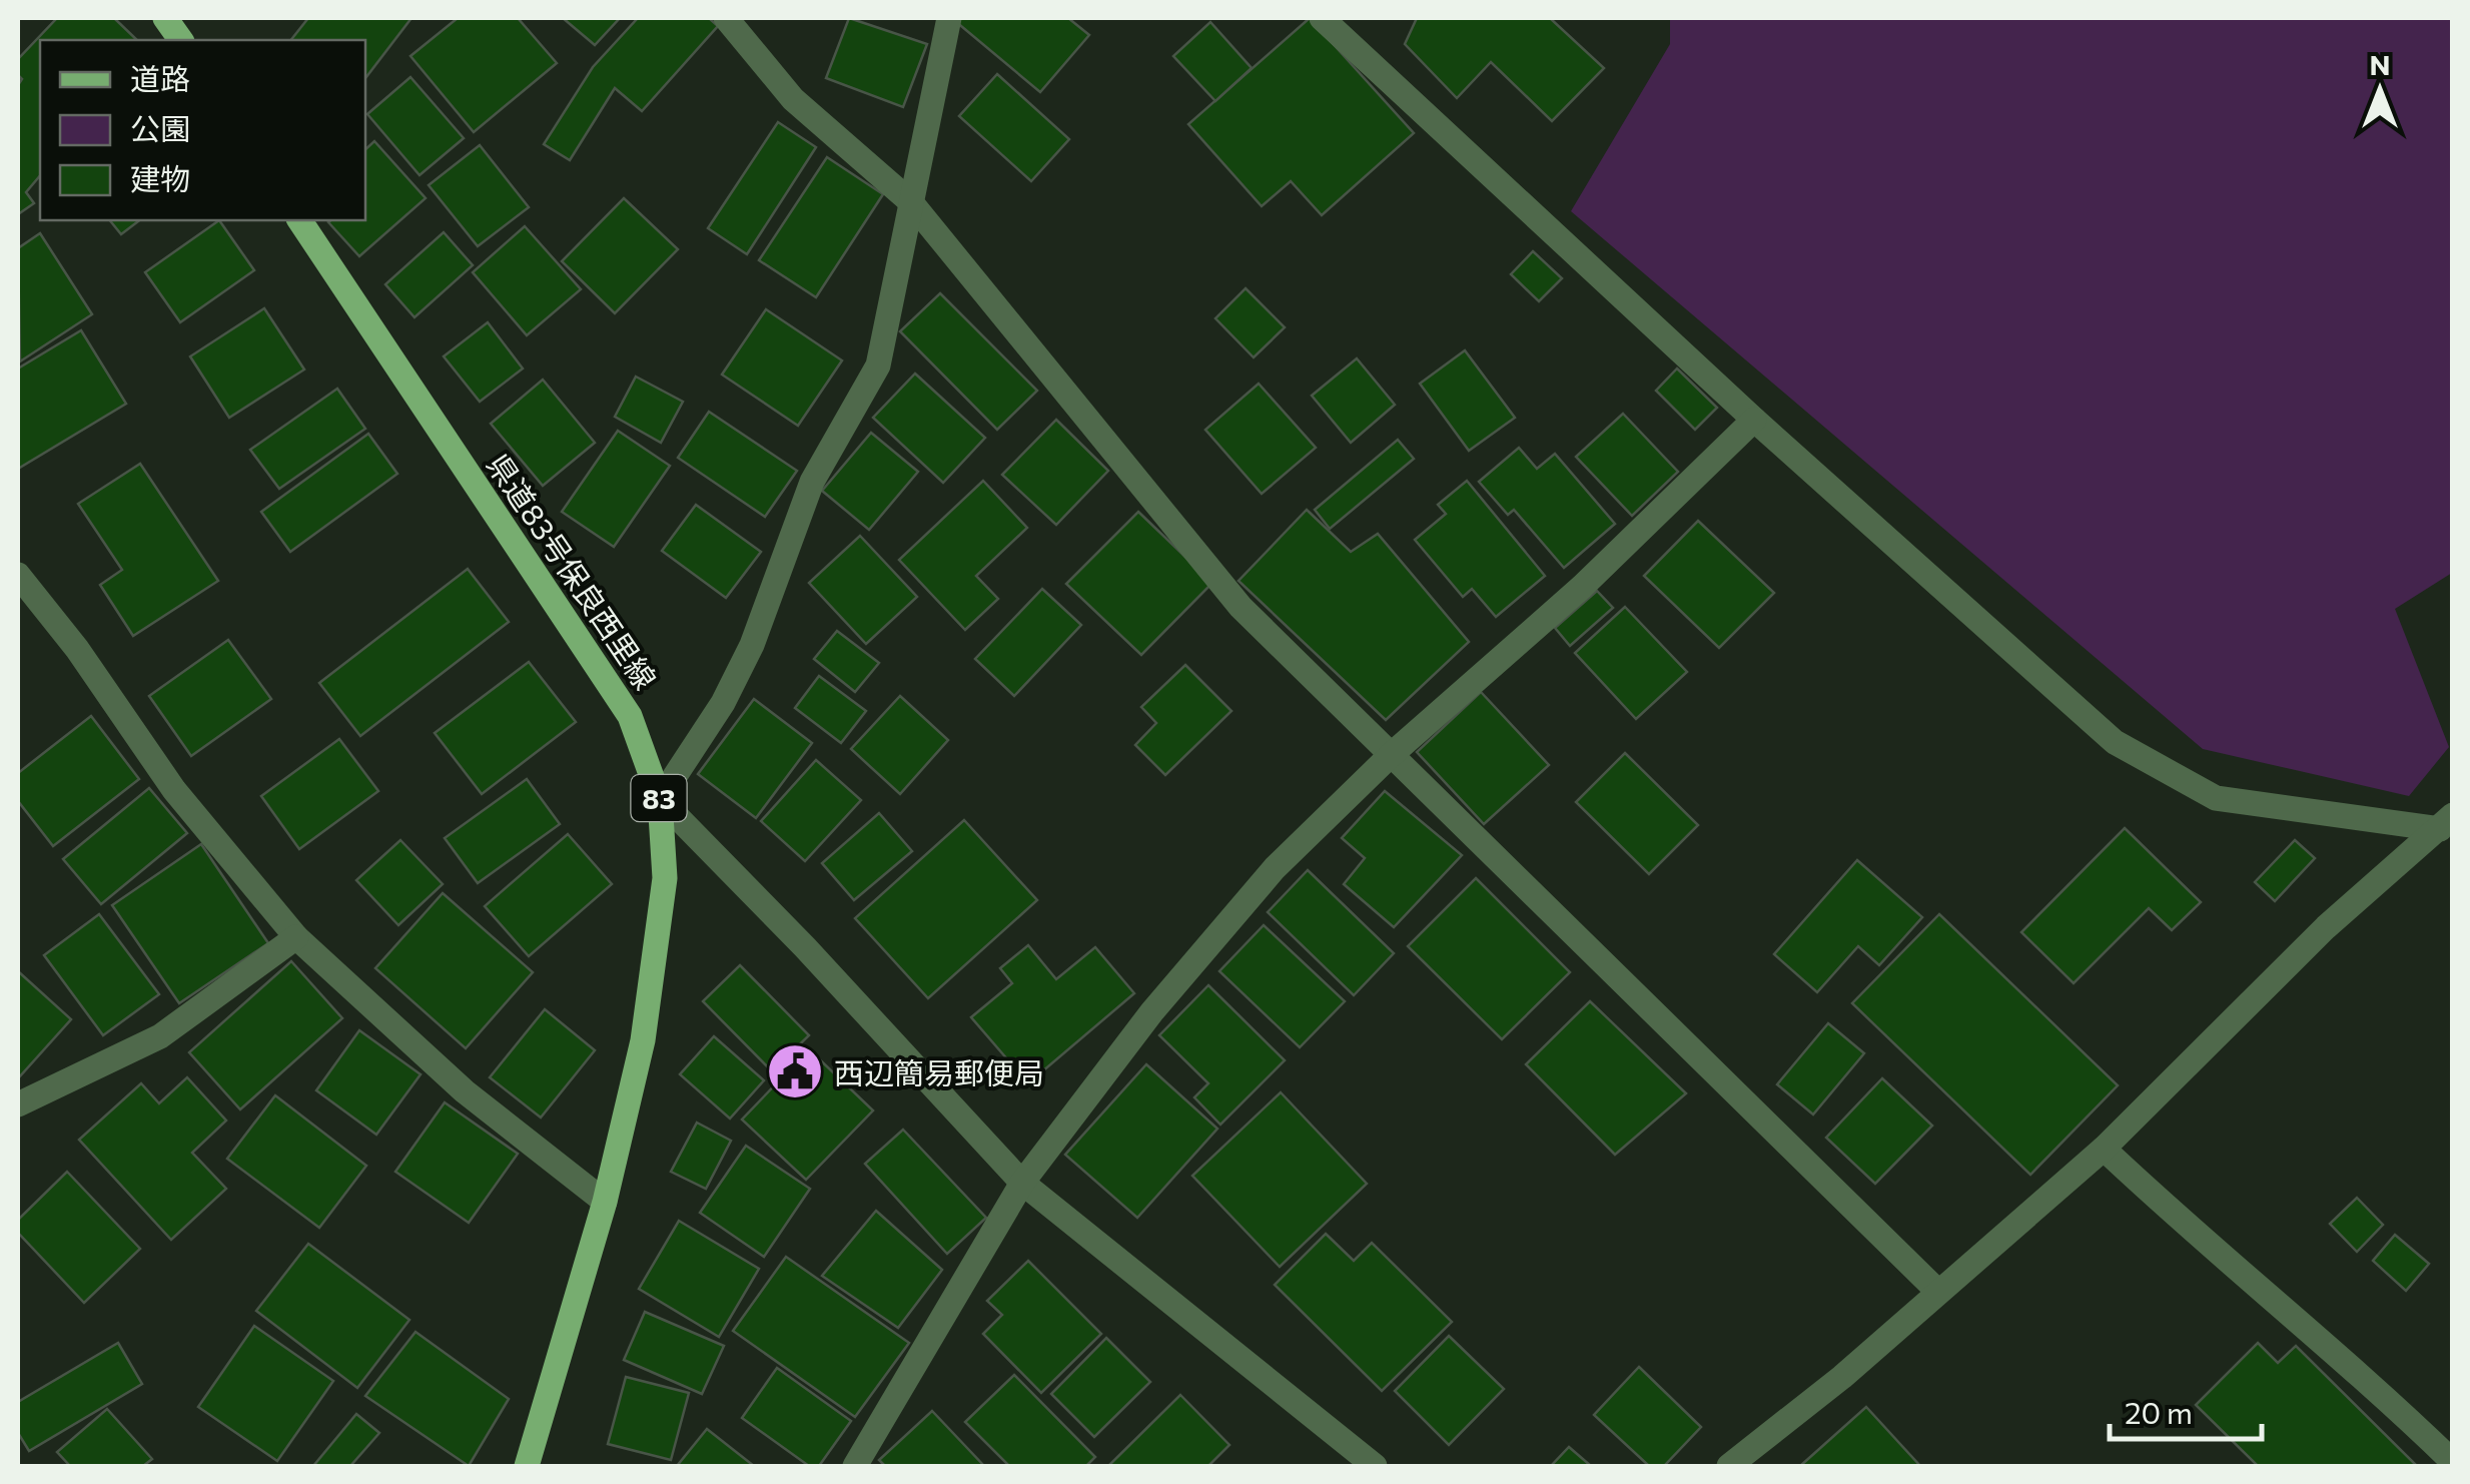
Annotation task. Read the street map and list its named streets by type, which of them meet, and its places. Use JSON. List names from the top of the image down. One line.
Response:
{"streets":{"main road":["県道83号保良西里線","83"]},"places":{"public building":["西辺簡易郵便局"]},"legend":["道路","公園","建物"],"scale_bar":"20 m","north":"top"}
